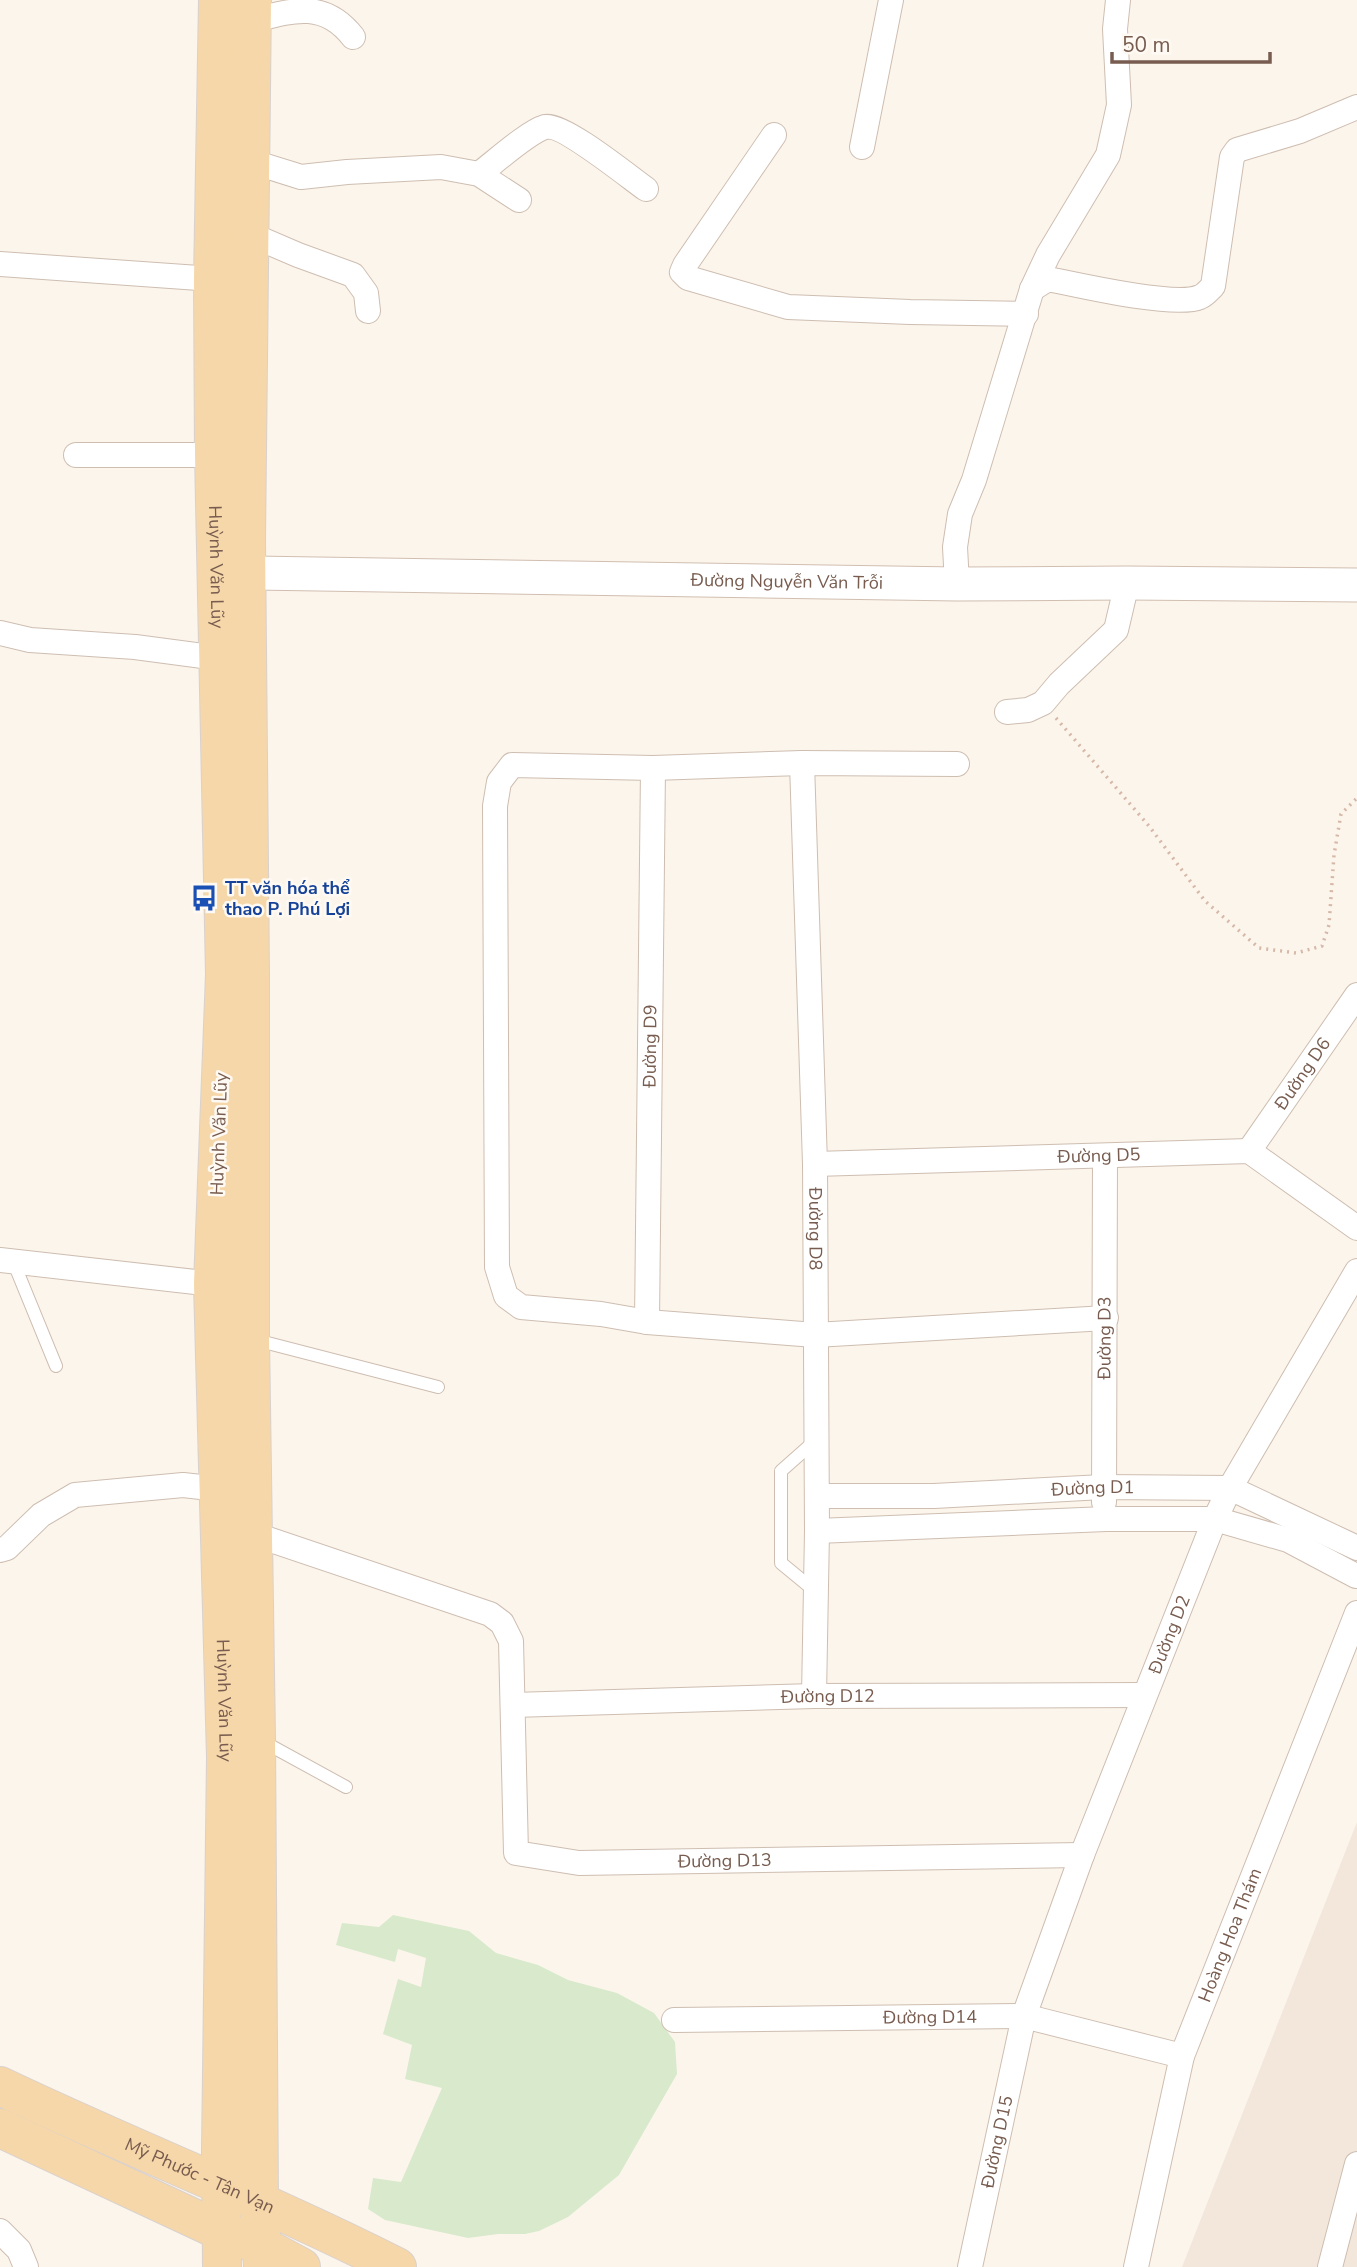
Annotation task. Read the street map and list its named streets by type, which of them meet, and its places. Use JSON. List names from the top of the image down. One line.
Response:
{"streets":{"main road":["Huỳnh Văn Lũy","Mỹ Phước - Tân Vạn"],"street":["Đường Nguyễn Văn Trỗi","Đường D9","Đường D6","Đường D5","Đường D8","Đường D3","Đường D1","Đường D2","Đường D12","Đường D13","Hoàng Hoa Thám","Đường D14","Đường D15"]},"crossings":[["Huỳnh Văn Lũy","Đường Nguyễn Văn Trỗi"],["Huỳnh Văn Lũy","Mỹ Phước - Tân Vạn"],["Đường D6","Đường D5"],["Đường D5","Đường D8"],["Đường D5","Đường D3"],["Đường D8","Đường D1"],["Đường D8","Đường D12"],["Đường D3","Đường D1"],["Đường D1","Đường D2"],["Đường D2","Đường D12"],["Đường D2","Đường D13"],["Đường D2","Đường D14"],["Đường D2","Đường D15"],["Đường D12","Đường D13"],["Hoàng Hoa Thám","Đường D14"],["Đường D14","Đường D15"]],"places":{"bus stop":["TT văn hóa thể thao P. Phú Lợi"]},"scale_bar":"50 m"}
